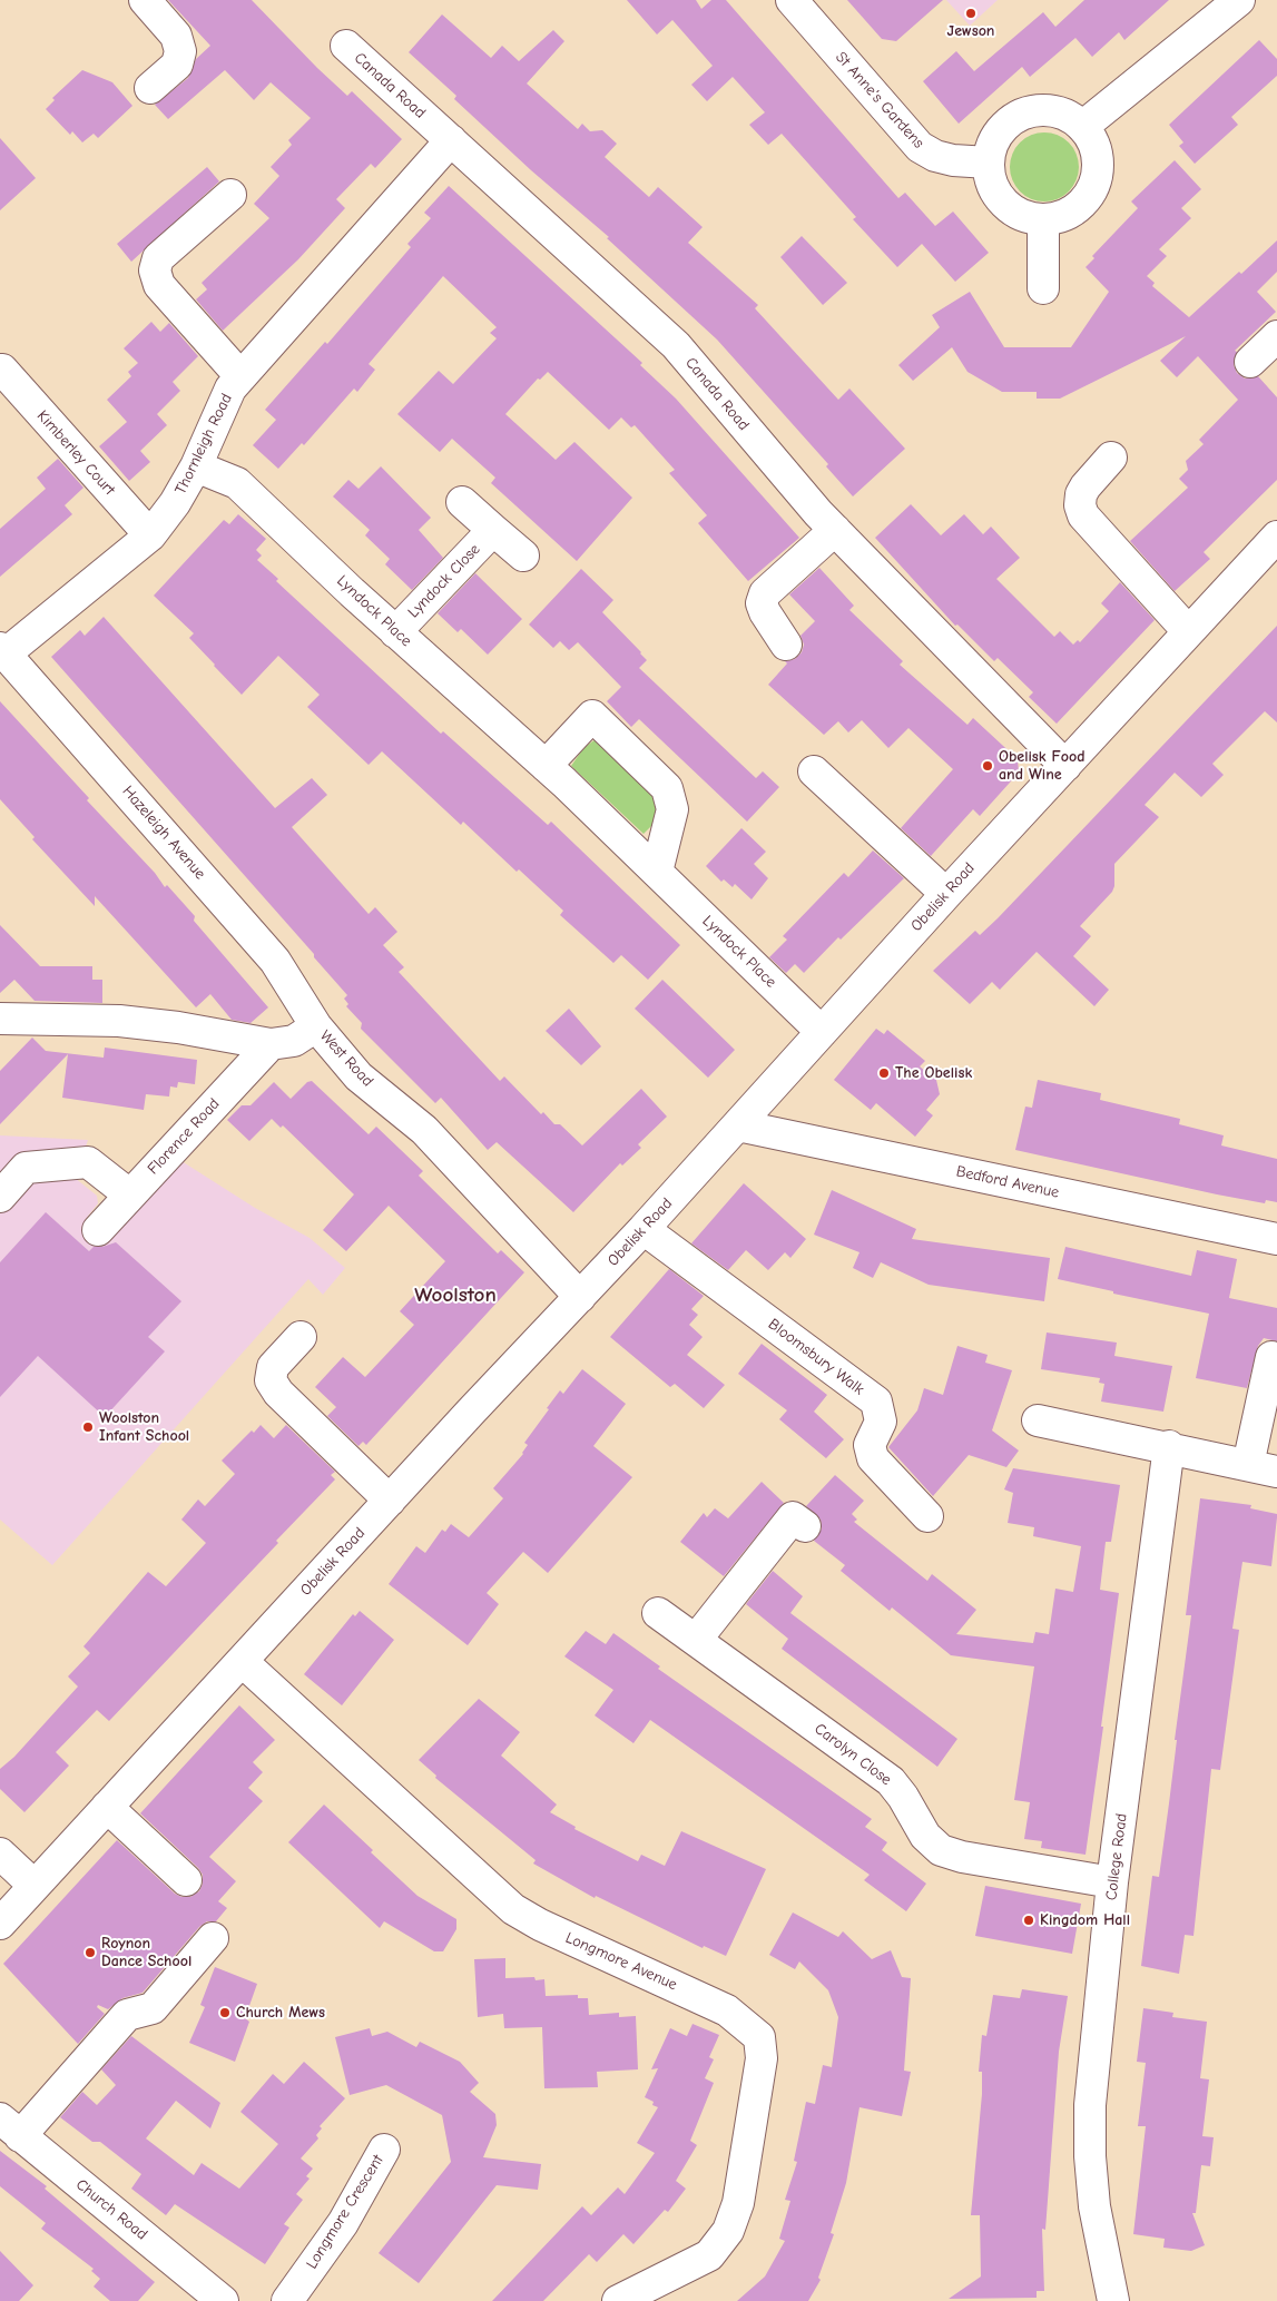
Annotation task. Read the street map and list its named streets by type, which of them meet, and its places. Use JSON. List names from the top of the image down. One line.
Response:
{"streets":{"street":["Canada Road","St Anne's Gardens","Thornleigh Road","Kimberley Court","Lyndock Close","Lyndock Place","Hazeleigh Avenue","Obelisk Road","West Road","Florence Road","Bedford Avenue","Bloomsbury Walk","Carolyn Close","College Road","Longmore Avenue","Church Road","Longmore Crescent"]},"crossings":[["Canada Road","Thornleigh Road"],["Canada Road","Obelisk Road"],["Thornleigh Road","Kimberley Court"],["Thornleigh Road","Lyndock Place"],["Thornleigh Road","Hazeleigh Avenue"],["Lyndock Close","Lyndock Place"],["Lyndock Place","Obelisk Road"],["Hazeleigh Avenue","West Road"],["Obelisk Road","West Road"],["Obelisk Road","Bedford Avenue"],["Obelisk Road","Bloomsbury Walk"],["Obelisk Road","Longmore Avenue"],["West Road","Florence Road"],["Carolyn Close","College Road"]],"districts":["Woolston"],"places":["Jewson","Obelisk Food and Wine","The Obelisk","Woolston Infant School","Kingdom Hall","Roynon Dance School","Church Mews"]}
